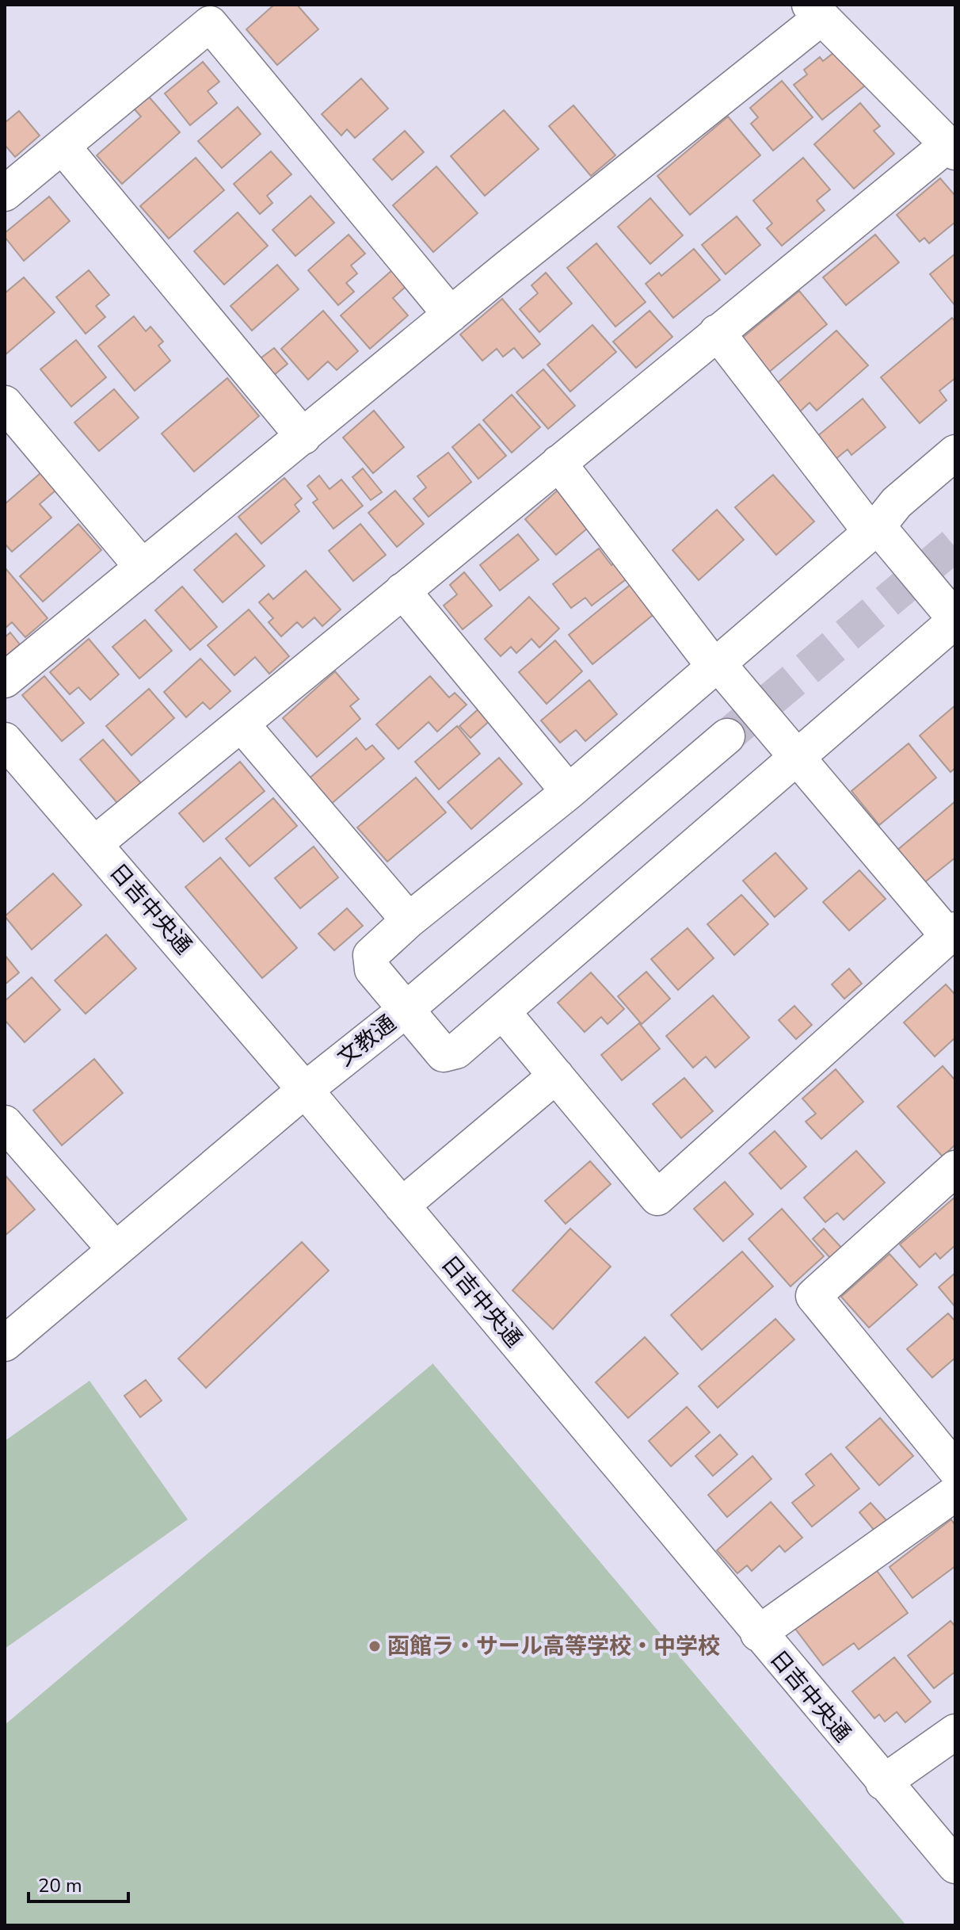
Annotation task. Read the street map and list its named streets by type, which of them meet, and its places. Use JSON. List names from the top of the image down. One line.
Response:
{"streets":{"street":["日吉中央通","文教通"]},"crossings":[["日吉中央通","文教通"]],"places":["函館ラ・サール高等学校・中学校"],"scale_bar":"20 m"}
